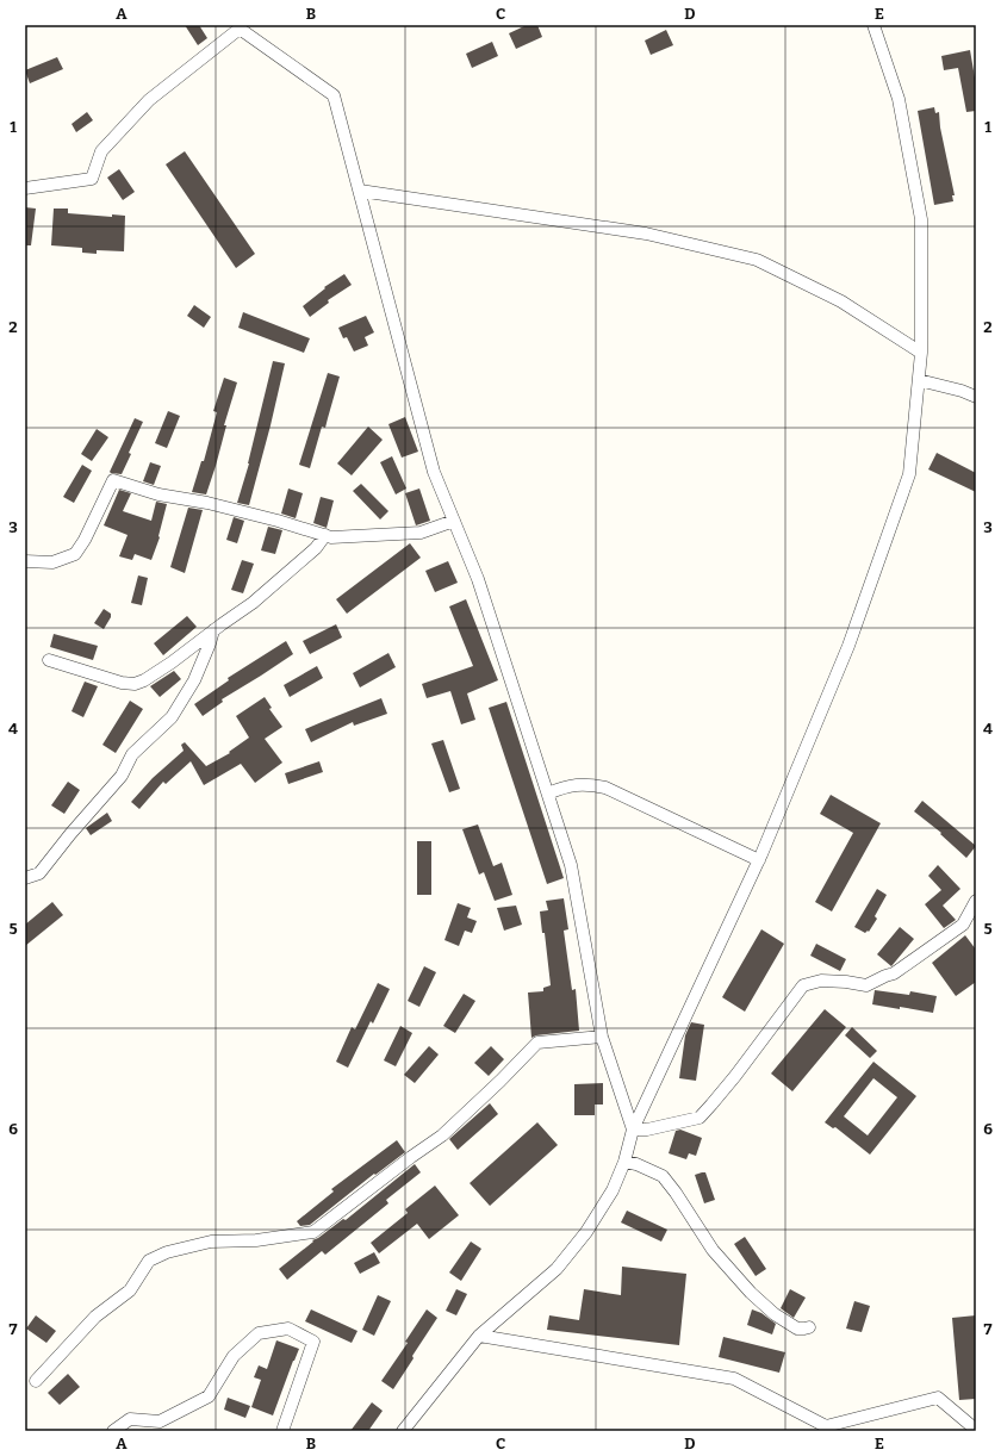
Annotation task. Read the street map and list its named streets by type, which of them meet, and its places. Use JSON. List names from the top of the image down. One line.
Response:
{"grid":{"columns":["A","B","C","D","E"],"rows":["1","2","3","4","5","6","7"]}}
